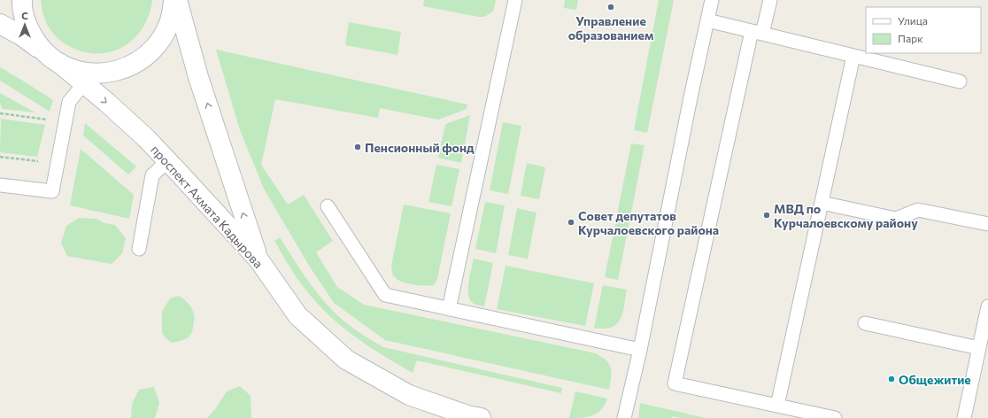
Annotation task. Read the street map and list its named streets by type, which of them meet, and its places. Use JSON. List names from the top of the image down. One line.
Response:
{"streets":{"main road":["проспект Ахмата Кадырова"]},"places":["Управление образованием","Пенсионный фонд","МВД по Курчалоевскому району","Совет депутатов Курчалоевского района","Общежитие"],"legend":["Улица","Парк"],"north":"top"}
